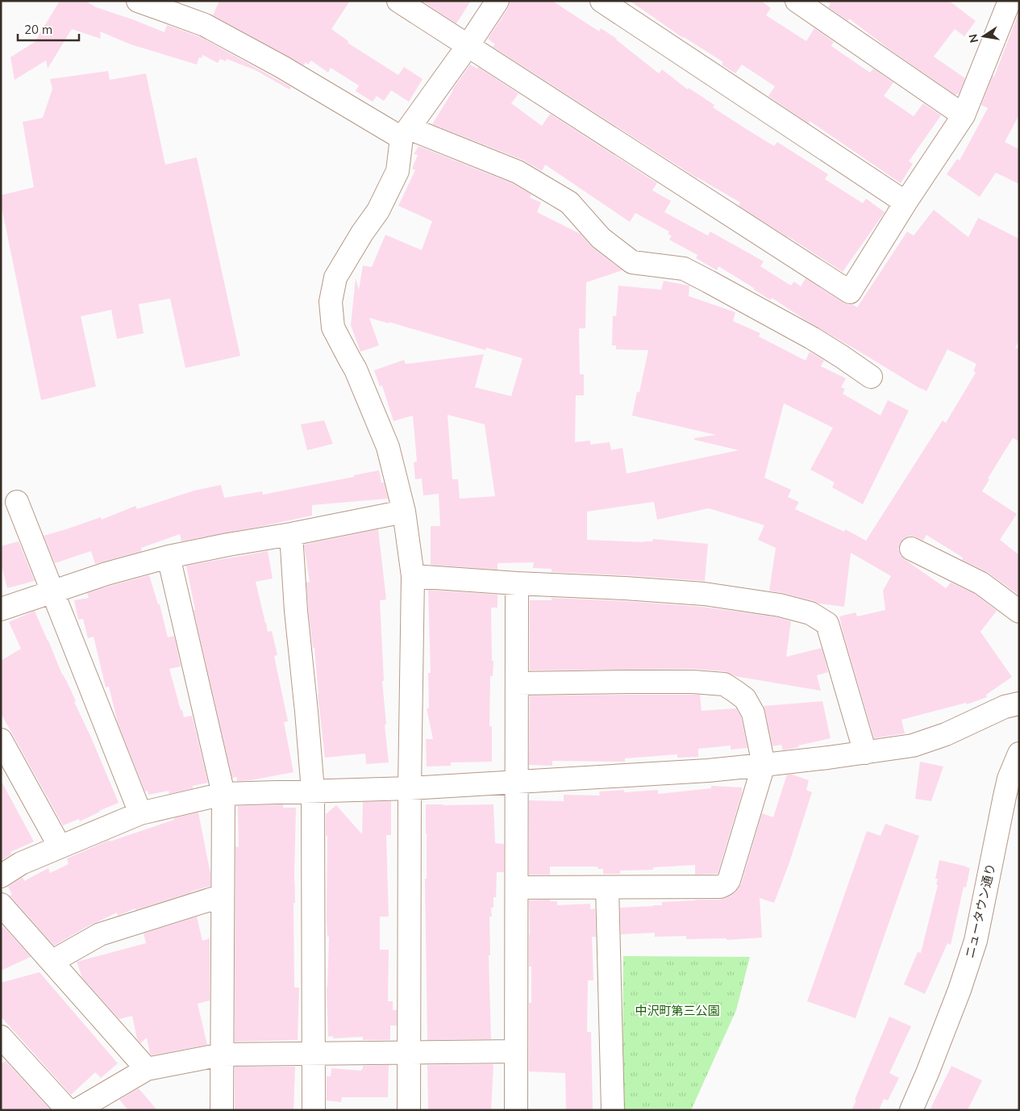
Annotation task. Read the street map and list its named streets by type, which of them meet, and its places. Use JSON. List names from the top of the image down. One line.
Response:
{"streets":{"street":["ニュータウン通り"]},"parks":["中沢町第三公園"],"scale_bar":"20 m","north":"left"}
